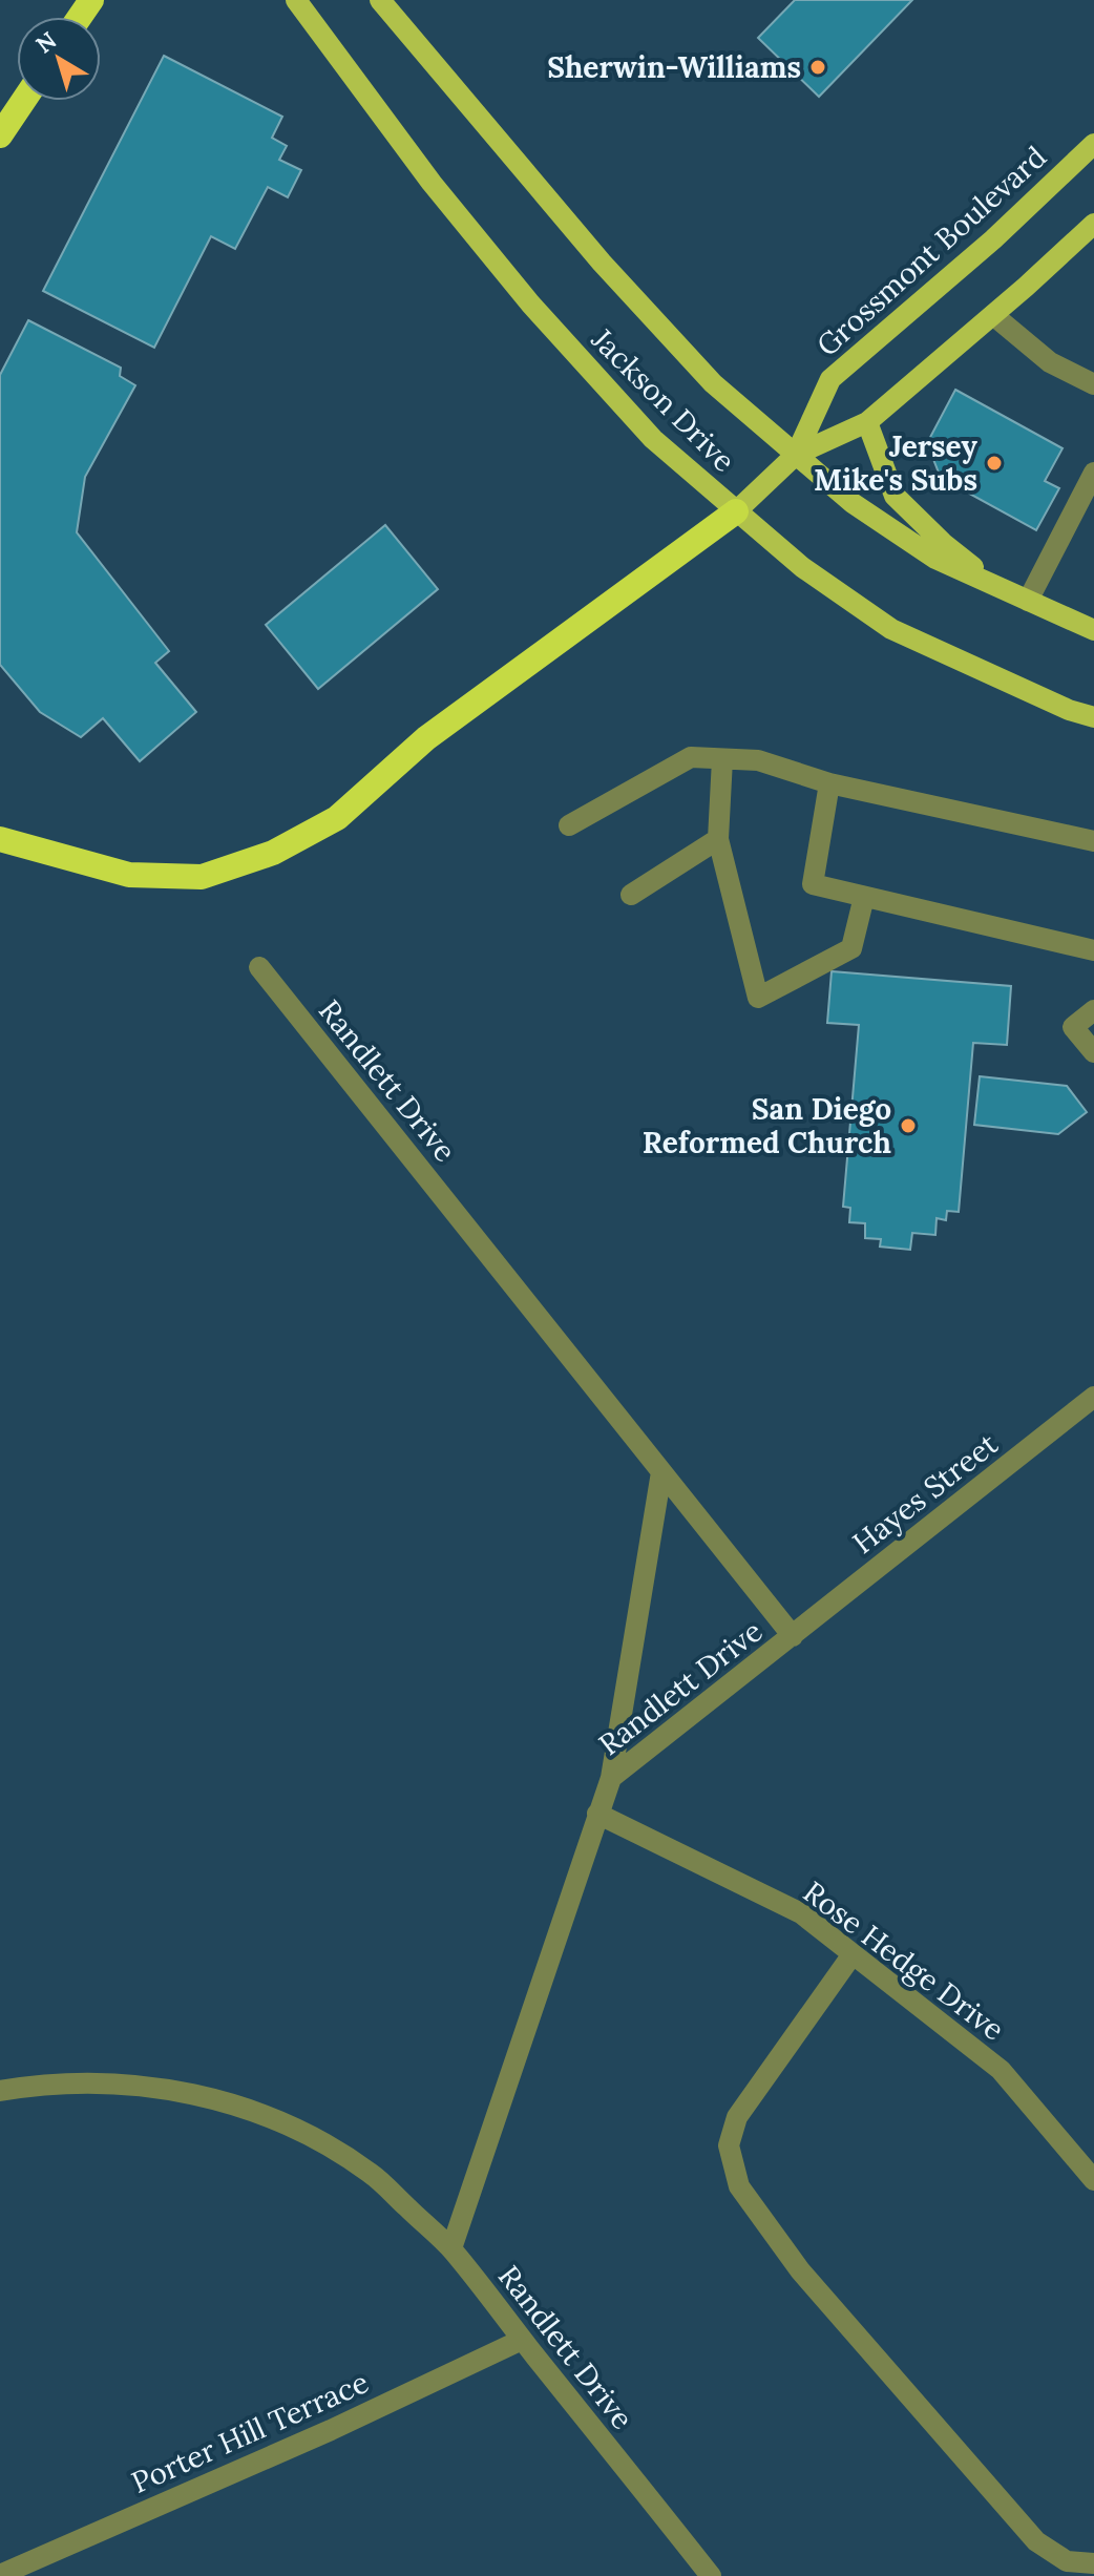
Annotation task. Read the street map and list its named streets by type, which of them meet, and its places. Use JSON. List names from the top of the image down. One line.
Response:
{"streets":{"main road":["Grossmont Boulevard","Jackson Drive"],"street":["Randlett Drive","Hayes Street","Rose Hedge Drive","Porter Hill Terrace"]},"crossings":[["Grossmont Boulevard","Jackson Drive"],["Randlett Drive","Hayes Street"],["Randlett Drive","Rose Hedge Drive"],["Randlett Drive","Porter Hill Terrace"]],"places":["Sherwin-Williams","Jersey Mike's Subs","San Diego Reformed Church"],"north":"top left"}
